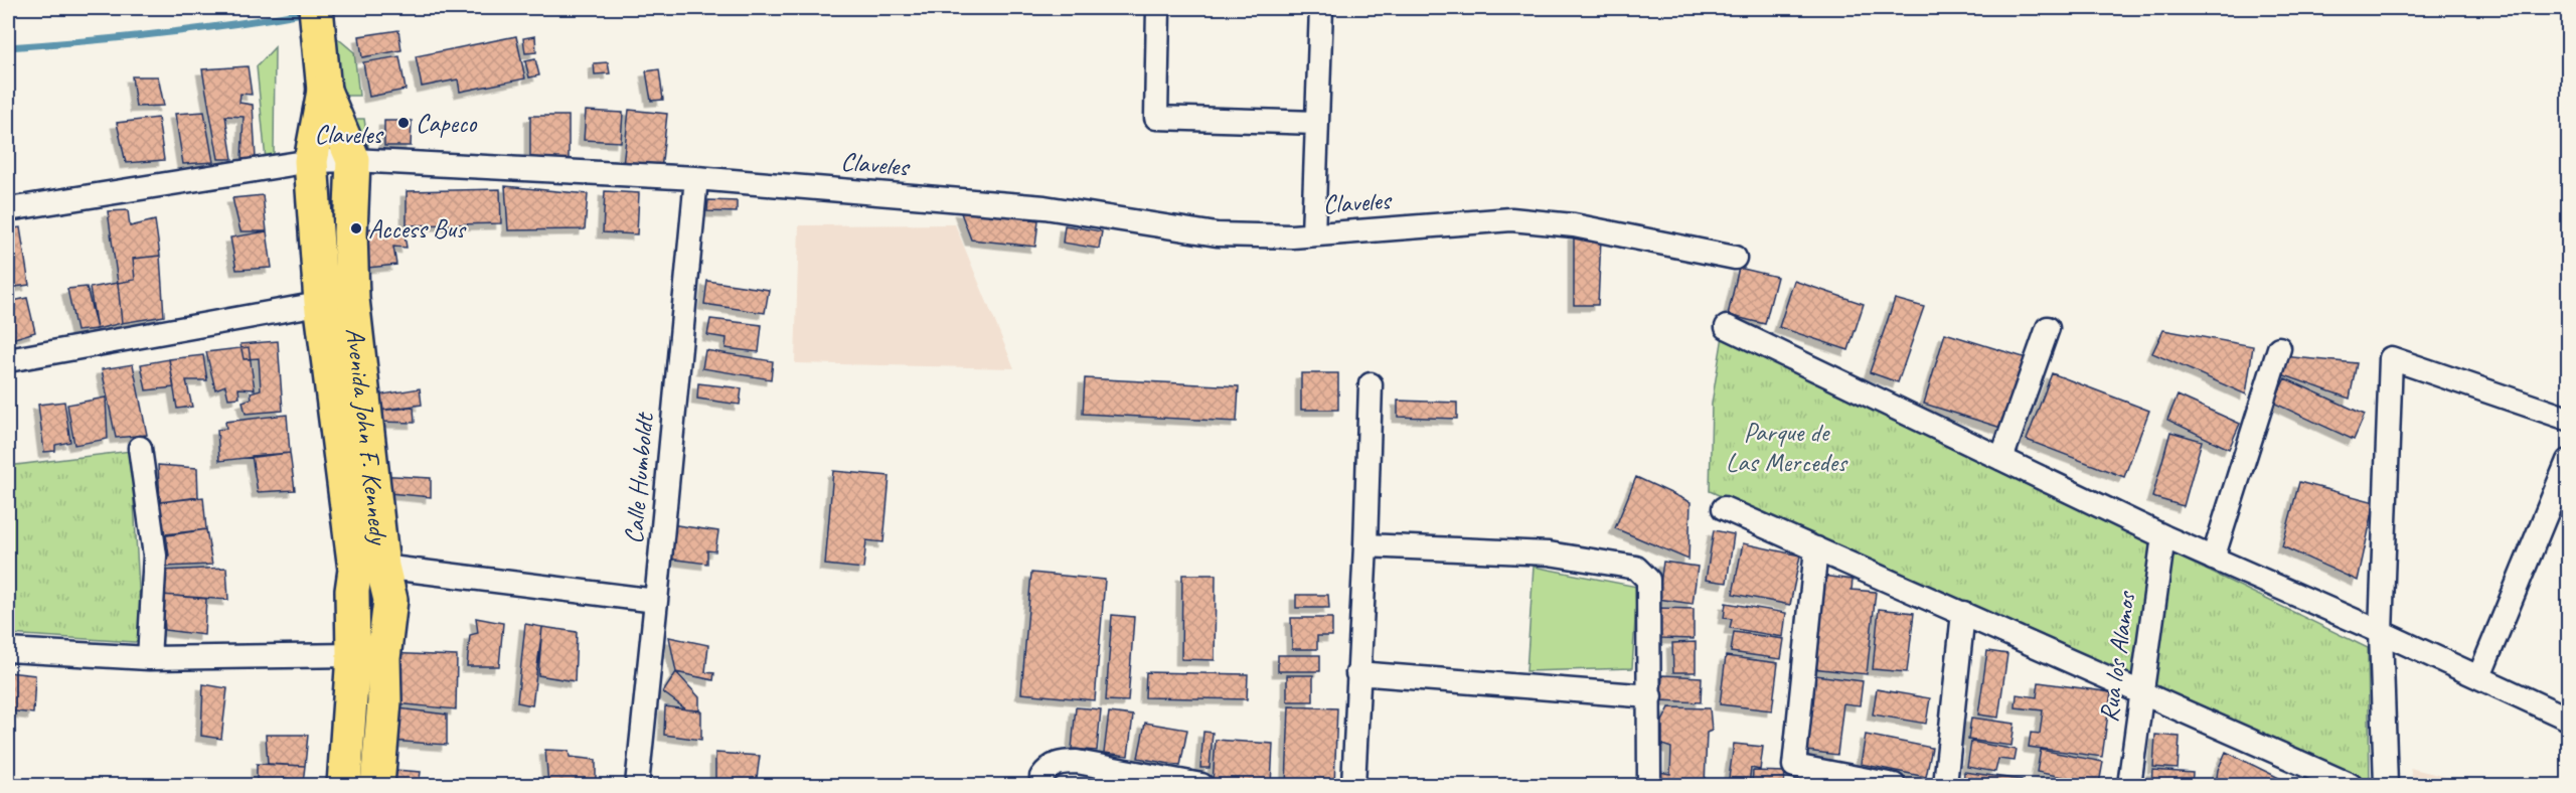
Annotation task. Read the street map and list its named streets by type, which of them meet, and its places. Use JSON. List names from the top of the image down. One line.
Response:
{"streets":{"main road":["Avenida John F. Kennedy"],"street":["Claveles","Calle Humboldt","Rua los Alamos"]},"crossings":[["Claveles","Avenida John F. Kennedy"],["Claveles","Calle Humboldt"]],"parks":["Parque de Las Mercedes"],"places":["Capeco","Access Bus"]}
